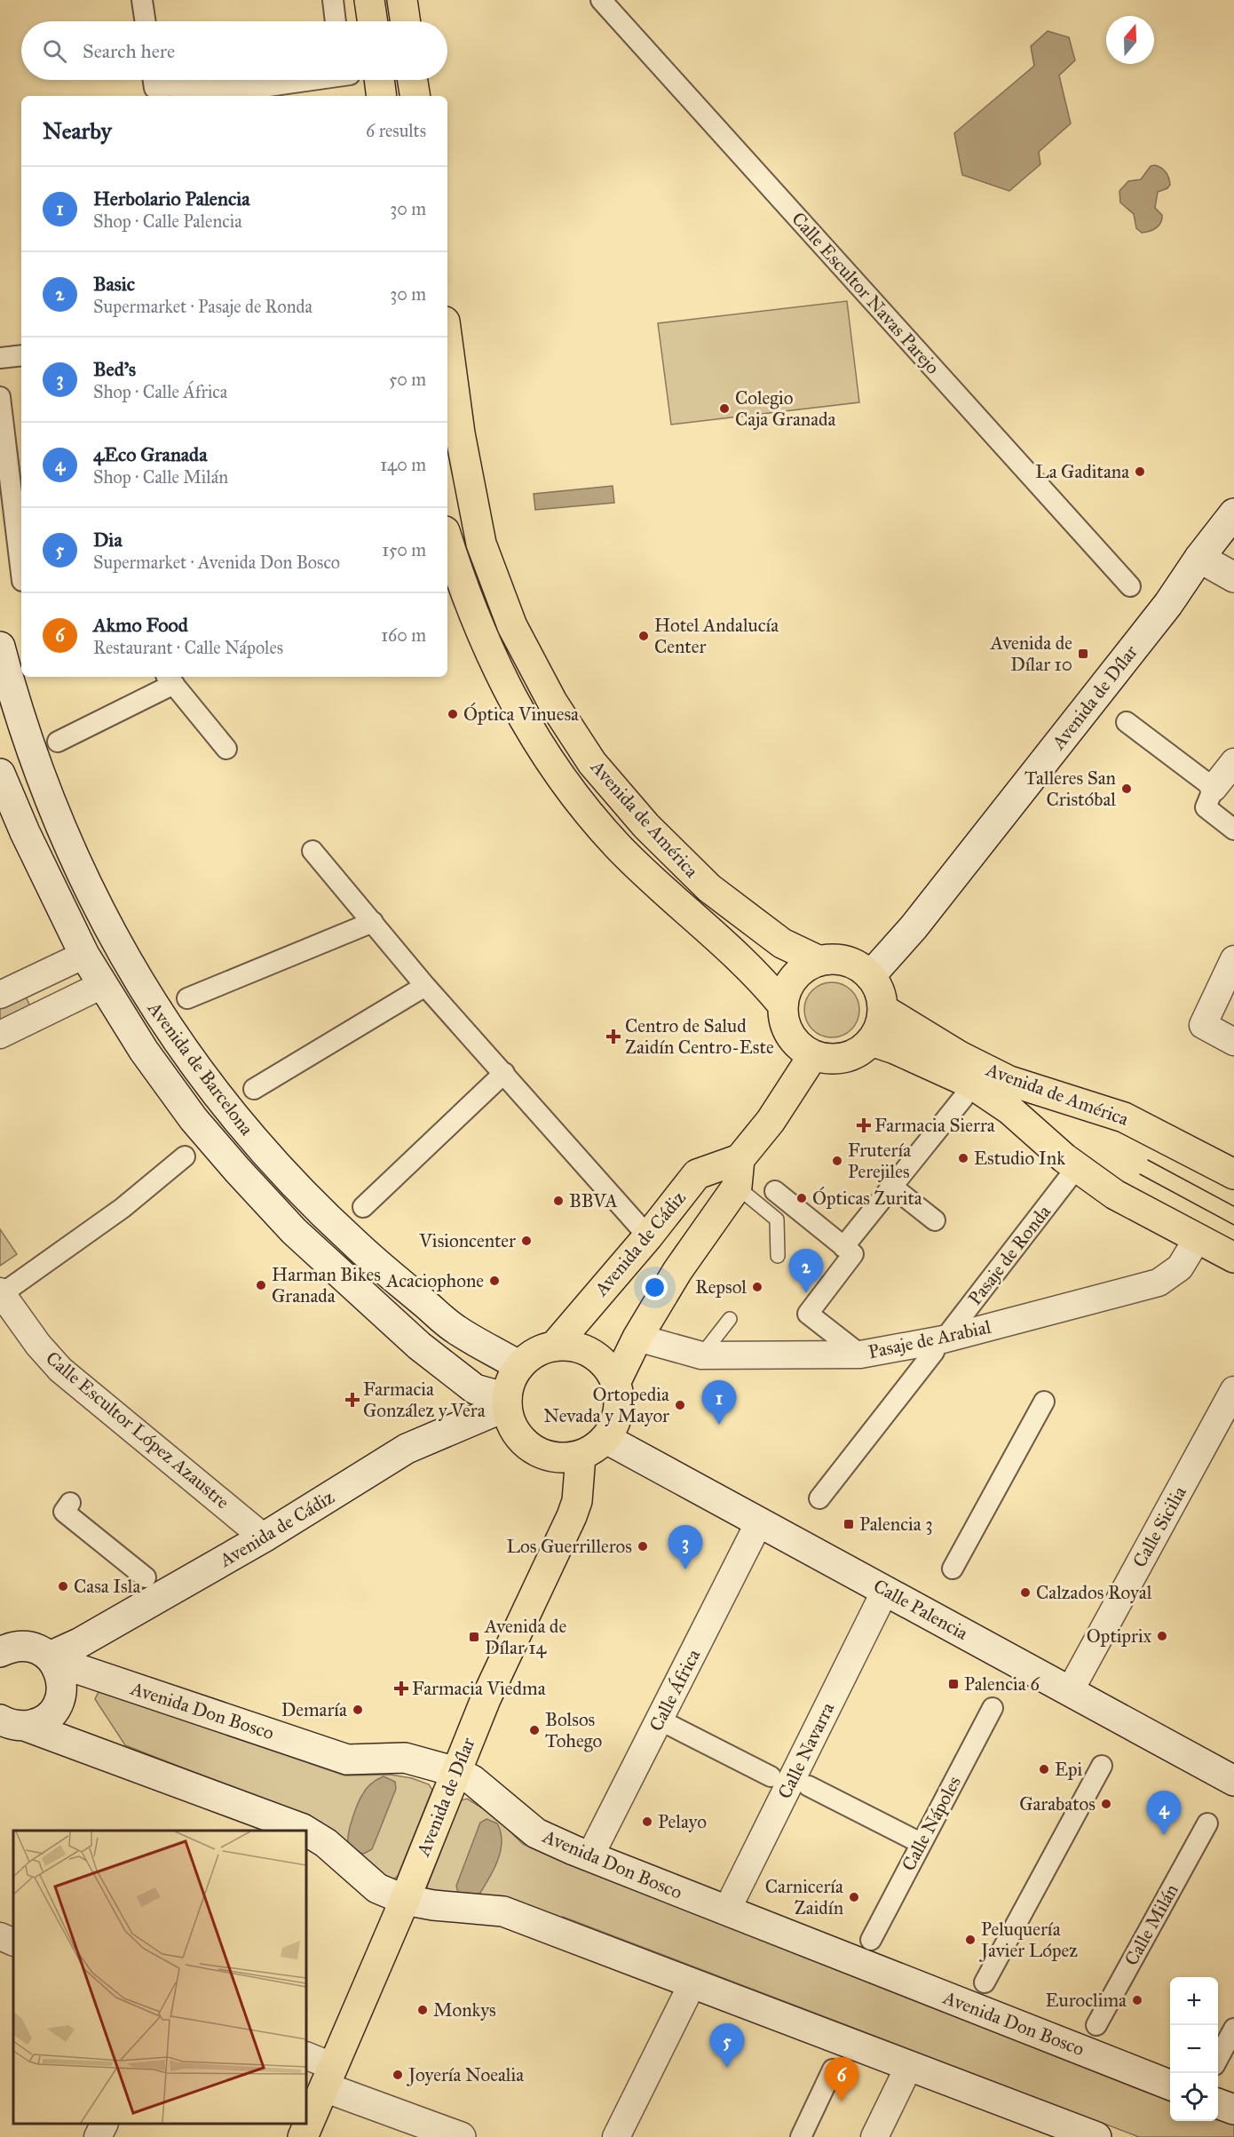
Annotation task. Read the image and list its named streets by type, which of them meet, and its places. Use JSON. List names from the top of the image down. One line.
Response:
{"streets":{"main road":["Avenida de Dílar","Avenida de América","Avenida de Barcelona","Avenida de Cádiz","Calle Palencia","Avenida Don Bosco"],"street":["Calle Escultor Navas Parejo","Pasaje de Ronda","Pasaje de Arabial","Calle Escultor López Azaustre","Calle Sicilia","Calle África","Calle Navarra","Calle Nápoles","Calle Milán"]},"crossings":[["Avenida de Dílar","Avenida de América"],["Avenida de Dílar","Avenida de Barcelona"],["Avenida de Dílar","Avenida de Cádiz"],["Avenida de Dílar","Calle Palencia"],["Avenida de Dílar","Avenida Don Bosco"],["Avenida de América","Pasaje de Arabial"],["Avenida de Barcelona","Avenida de Cádiz"],["Avenida de Barcelona","Calle Palencia"],["Avenida de Cádiz","Calle Escultor López Azaustre"],["Avenida de Cádiz","Calle Palencia"],["Avenida de Cádiz","Avenida Don Bosco"],["Calle Sicilia","Calle Palencia"],["Calle Palencia","Calle África"],["Calle Palencia","Calle Navarra"],["Calle África","Avenida Don Bosco"],["Avenida Don Bosco","Calle Navarra"]],"places":{"other":["Colegio Caja Granada","La Gaditana","Hotel Andalucía Center","Óptica Vinuesa","Talleres San Cristóbal","Estudio Ink","Frutería Perejiles","Ópticas Zurita","BBVA","Visioncenter","Acaciophone","Harman Bikes Granada","Repsol","Ortopedia Nevada y Mayor","Los Guerrilleros","Casa Isla","Calzados Royal","Optiprix","Demaría","Bolsos Tohego","Epi","Garabatos","Pelayo","Carnicería Zaidín","Peluquería Javier López","Euroclima","Monkys","Joyería Noealia"],"transit":["Avenida de Dílar 10","Palencia 3","Avenida de Dílar 14","Palencia 6"],"health":["Centro de Salud Zaidín Centro-Este","Farmacia Sierra","Farmacia González y Vera","Farmacia Viedma"]},"north":"top","page":{"search":"Search here","heading":["Nearby","6 results"],"list":[{"mark":"1","name":"Herbolario Palencia","note":"Shop · Calle Palencia","value":"30 m"},{"mark":"2","name":"Basic","note":"Supermarket · Pasaje de Ronda","value":"30 m"},{"mark":"3","name":"Bed's","note":"Shop · Calle África","value":"50 m"},{"mark":"4","name":"4Eco Granada","note":"Shop · Calle Milán","value":"140 m"},{"mark":"5","name":"Dia","note":"Supermarket · Avenida Don Bosco","value":"150 m"},{"mark":"6","name":"Akmo Food","note":"Restaurant · Calle Nápoles","value":"160 m"}],"pins":["2","1","3","4","5","6"],"map_buttons":["+","−"]}}
